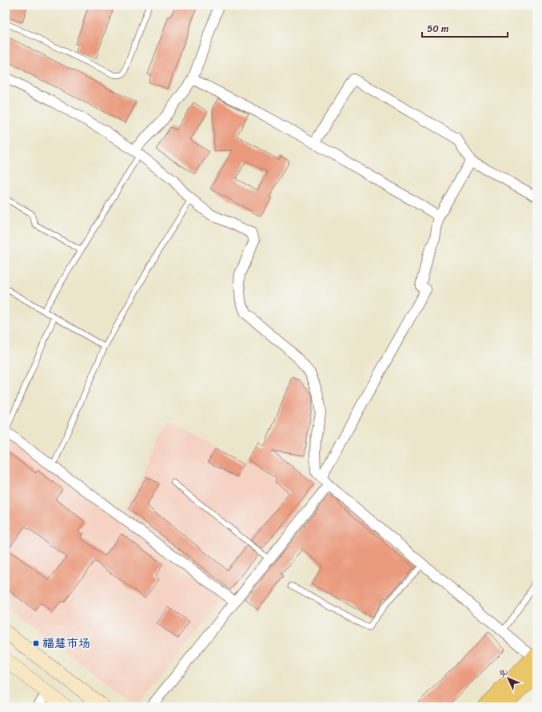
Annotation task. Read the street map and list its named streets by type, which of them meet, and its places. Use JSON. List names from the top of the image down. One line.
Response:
{"places":{"transit":["福慧市场"]},"scale_bar":"50 m","north":"top left"}
